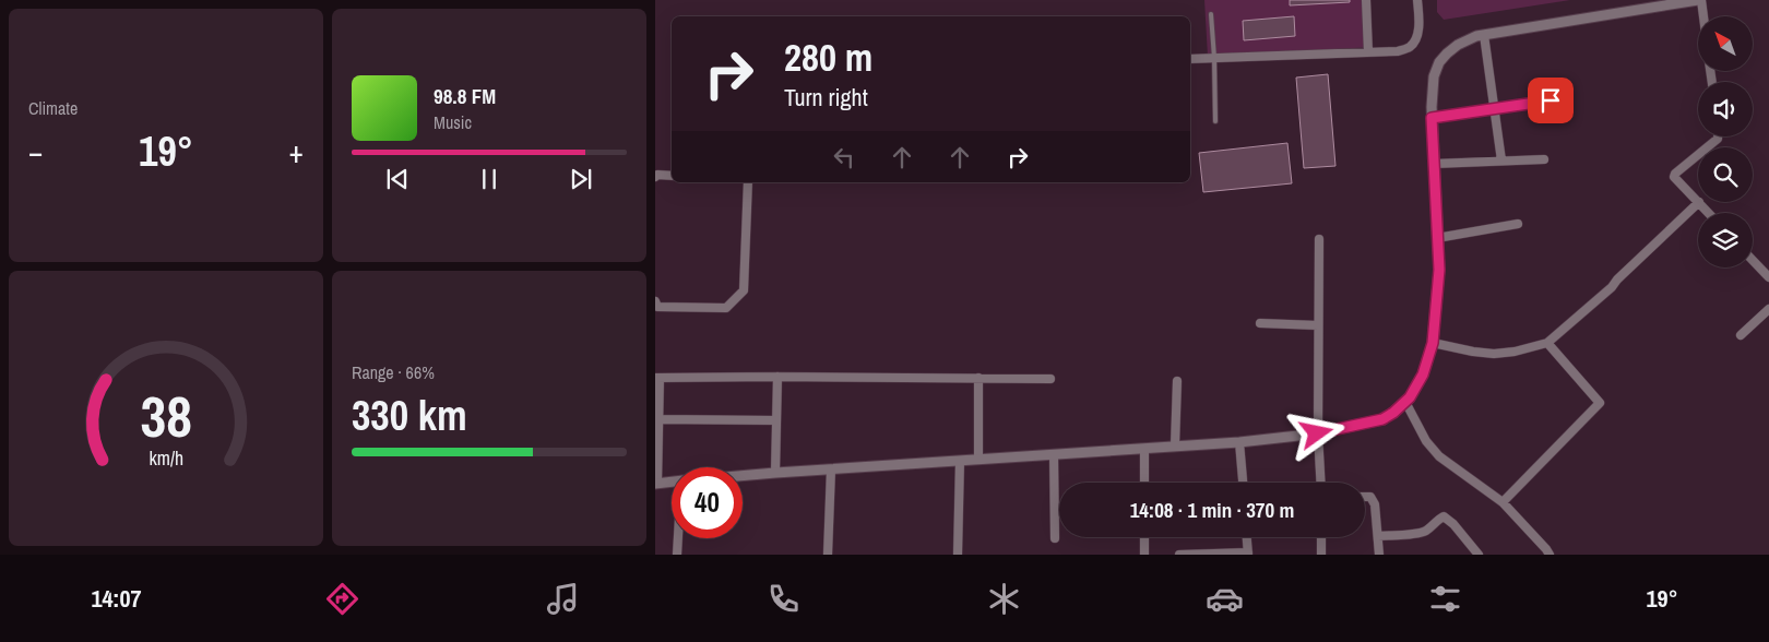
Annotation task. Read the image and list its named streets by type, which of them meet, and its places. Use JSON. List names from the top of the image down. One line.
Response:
{"north":"top left","page":{"tile":["Climate",["Range · 66%","330 km"]],"turn":["280 m","Turn right"],"song":["98.8 FM","Music"],"heat":["−","19°","+"],"limit":"40","trip":"14:08 · 1 min · 370 m","tabs":["14:07","19°"],"gauge":["38","km/h"]}}
